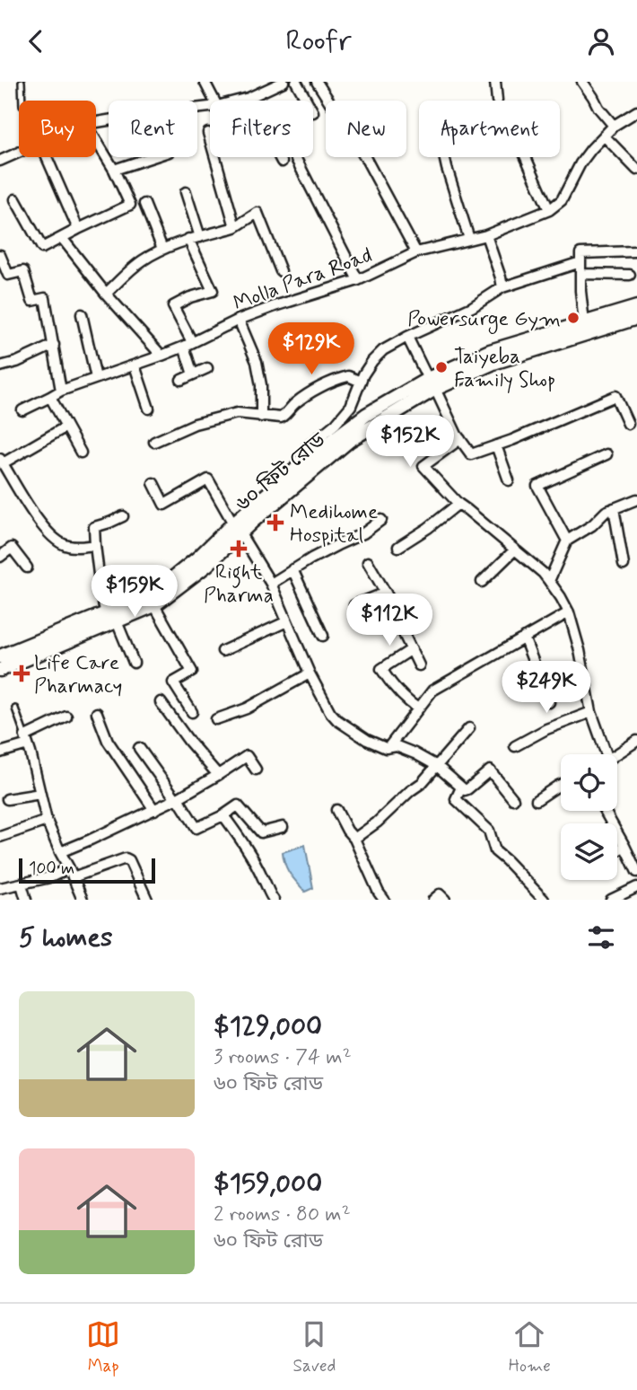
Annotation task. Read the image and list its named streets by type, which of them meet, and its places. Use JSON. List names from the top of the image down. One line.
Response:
{"streets":{"street":["Molla Para Road","৬০ ফিট রোড"]},"places":{"other":["Powersurge Gym","Taiyeba Family Shop"],"health":["Medihome Hospital","Right Pharma","Life Care Pharmacy"]},"scale_bar":"100 m","page":{"header":"Roofr","chip":["Buy","Rent","Filters","New","Apartment"],"price":["$129K","$152K","$159K","$112K","$249K"],"scale":"100 m","heading":"5 homes","list":[{"name":"$129,000","note":"3 rooms · 74 m² · ৬০ ফিট রোড"},{"name":"$159,000","note":"2 rooms · 80 m² · ৬০ ফিট রোড"}],"tabs":["Map","Saved","Home"]}}
